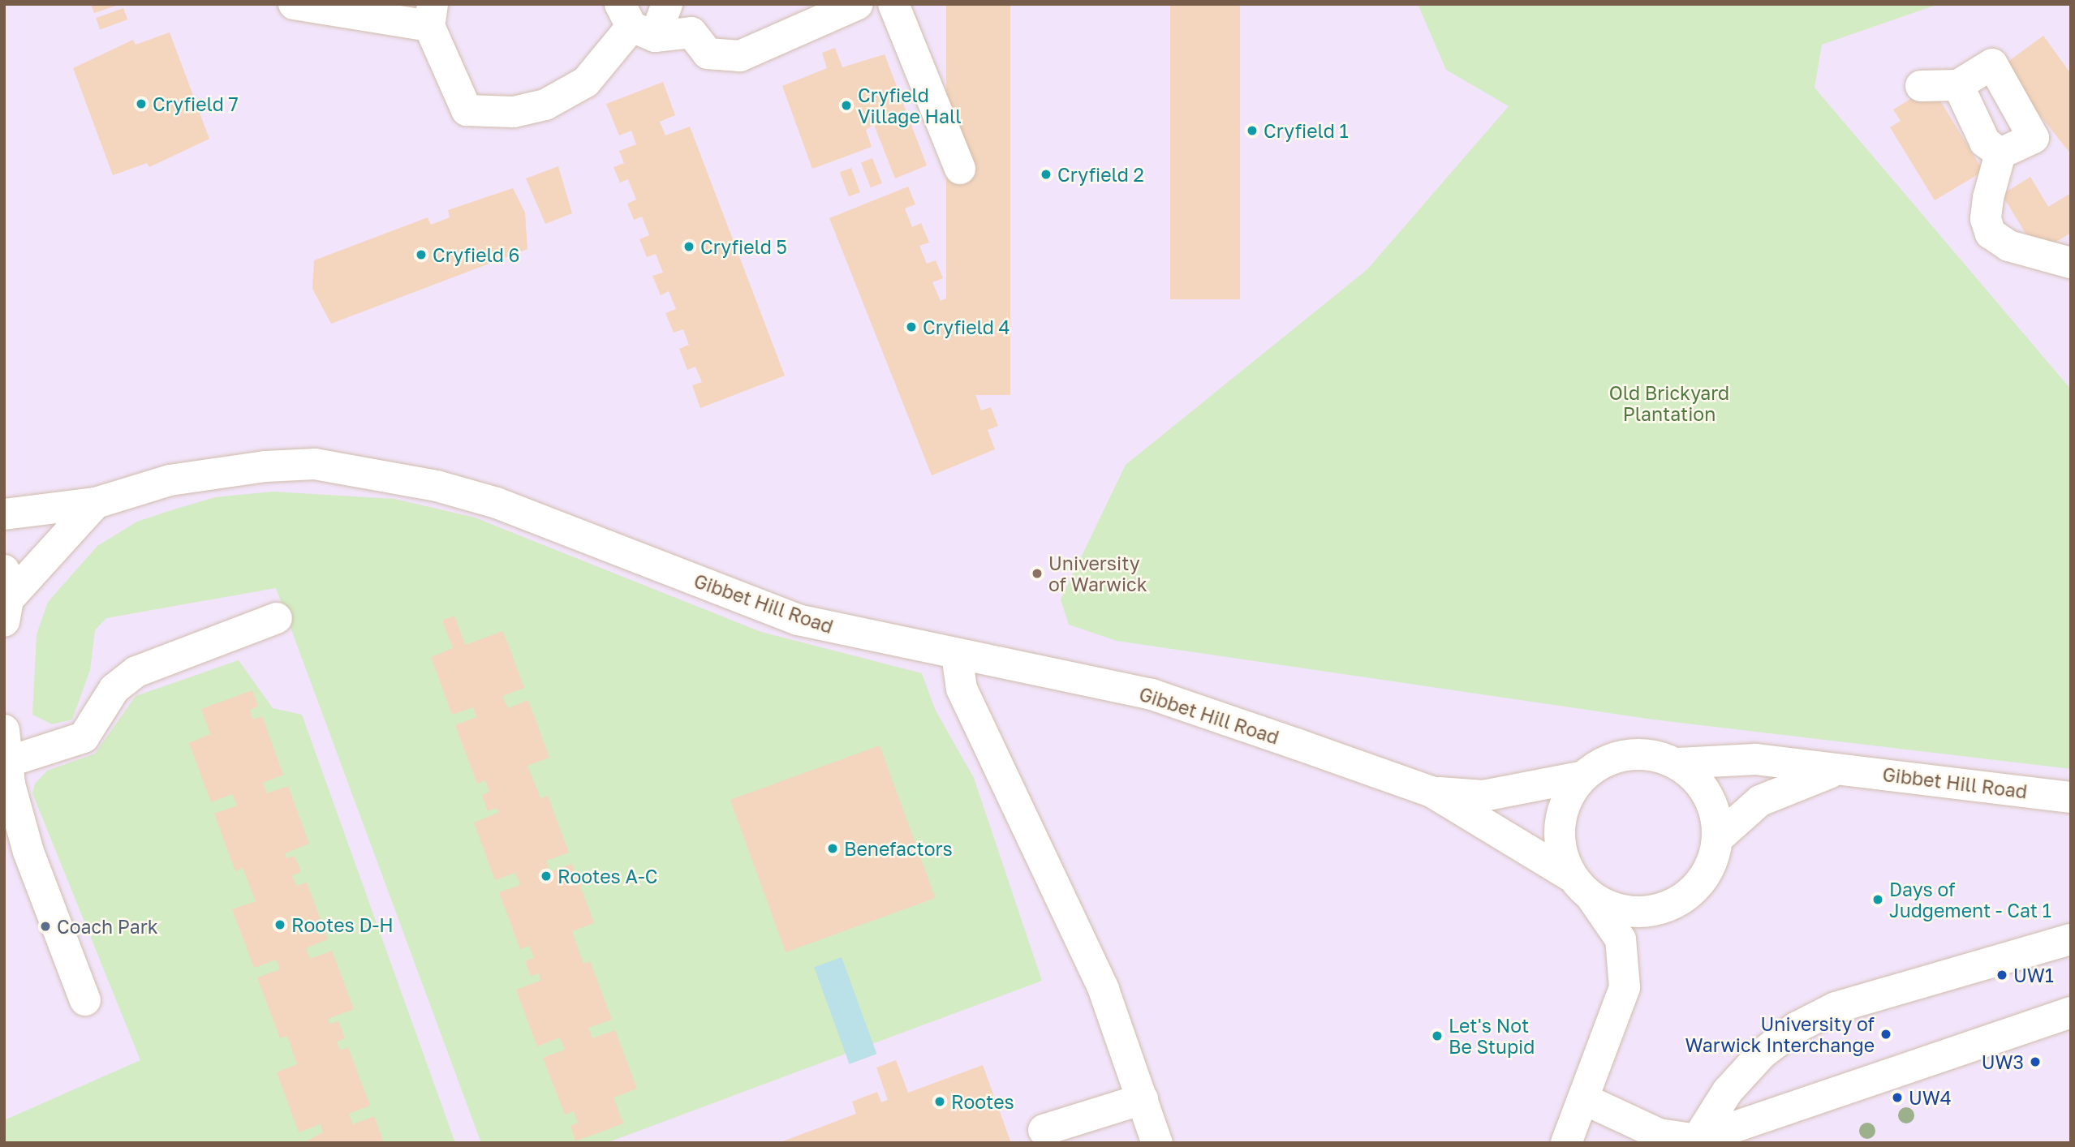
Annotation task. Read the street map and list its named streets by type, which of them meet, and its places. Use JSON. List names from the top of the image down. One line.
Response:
{"streets":{"street":["Gibbet Hill Road"]},"parks":["Old Brickyard Plantation"],"places":["Cryfield 7","Cryfield Village Hall","Cryfield 1","Cryfield 2","Cryfield 5","Cryfield 6","Cryfield 4","University of Warwick","Benefactors","Rootes A-C","Days of Judgement - Cat 1","Rootes D-H","Coach Park","UW1","University of Warwick Interchange","Let's Not Be Stupid","UW3","UW4","Rootes"]}
